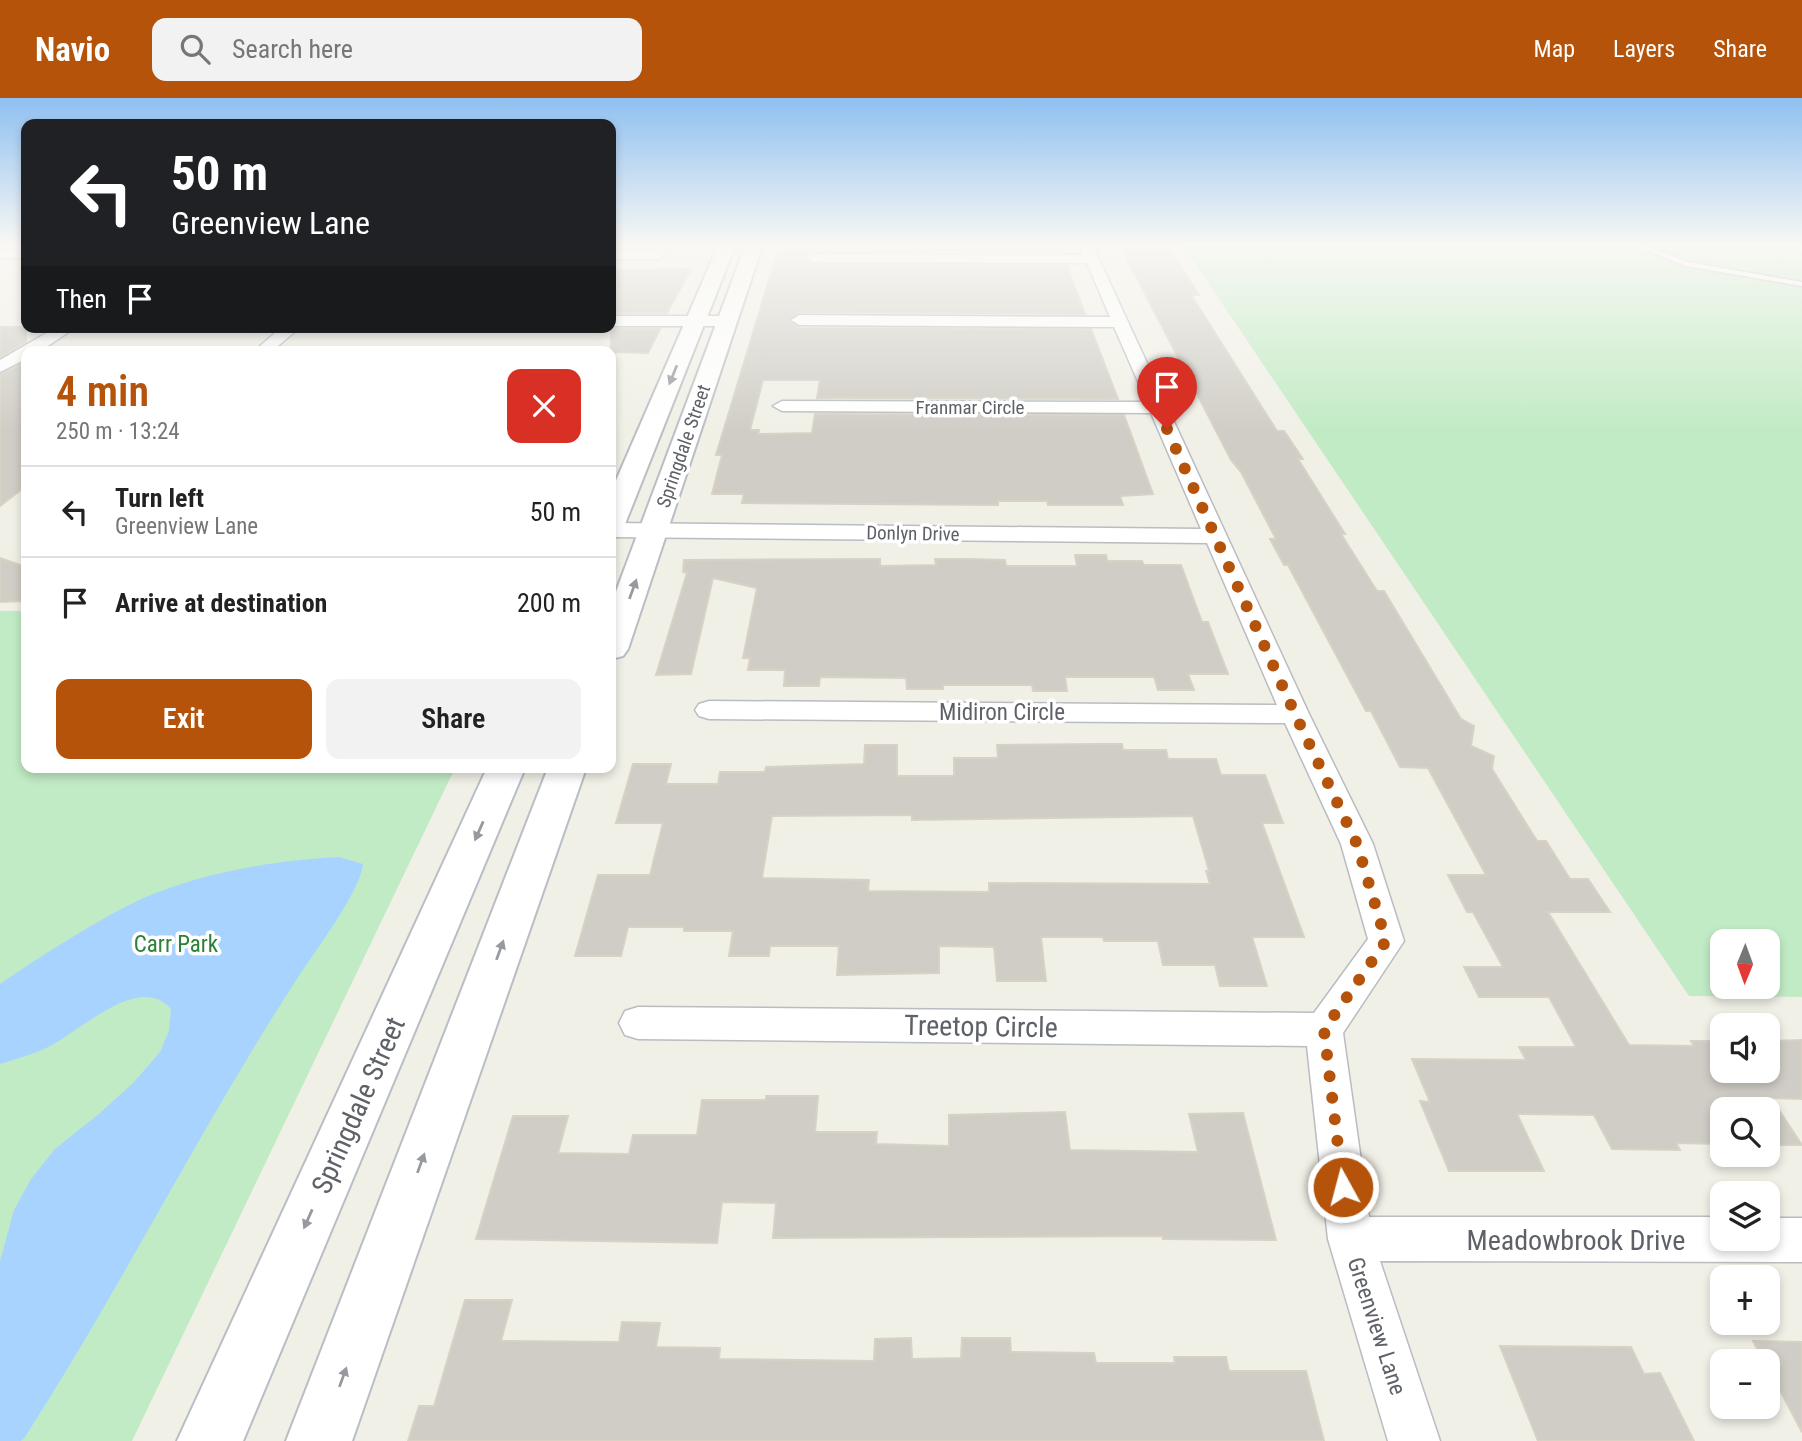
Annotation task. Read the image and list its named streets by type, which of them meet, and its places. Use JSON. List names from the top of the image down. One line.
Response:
{"streets":{"main road":["Springdale Street"],"street":["Franmar Circle","Donlyn Drive","Midiron Circle","Treetop Circle","Meadowbrook Drive","Greenview Lane"]},"crossings":[["Springdale Street","Donlyn Drive"],["Treetop Circle","Greenview Lane"],["Meadowbrook Drive","Greenview Lane"]],"parks":["Carr Park"],"north":"bottom","page":{"header":"Navio","search":"Search here","nav":["Map","Layers","Share"],"turn":["50 m","Greenview Lane"],"then":"Then","heading":["4 min","250 m · 13:24"],"list":[{"name":"Turn left","note":"Greenview Lane","value":"50 m"},{"name":"Arrive at destination","value":"200 m"}],"buttons":["Exit","Share"],"map_buttons":["+","−"]}}
